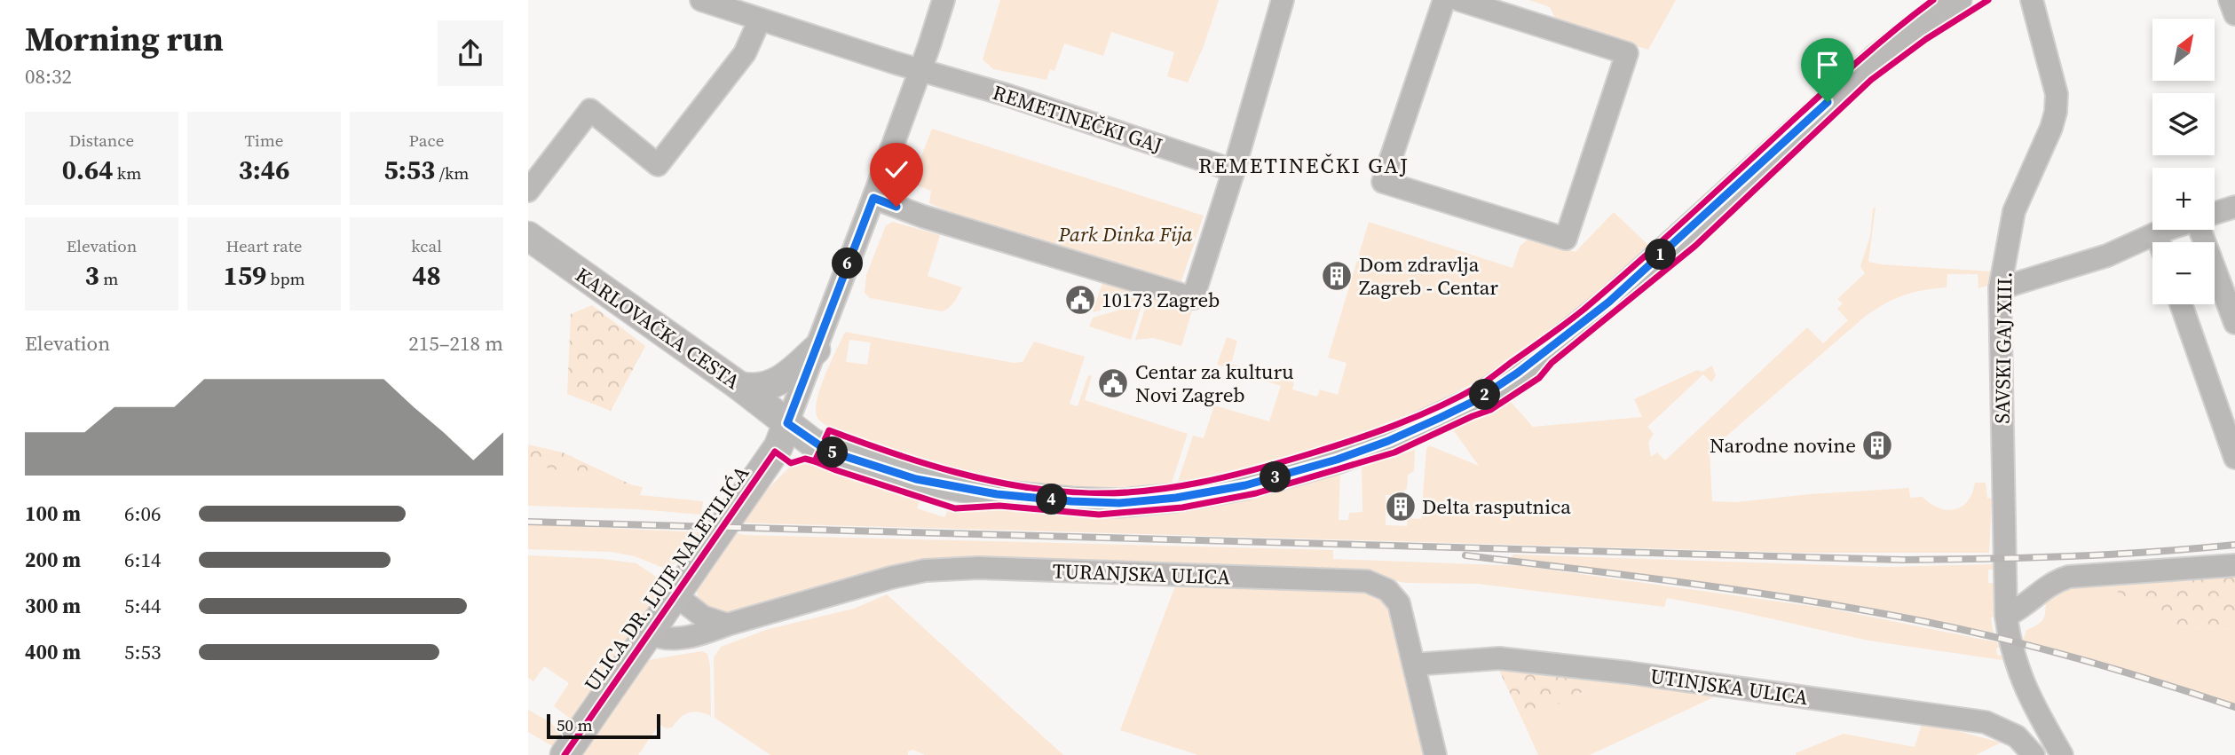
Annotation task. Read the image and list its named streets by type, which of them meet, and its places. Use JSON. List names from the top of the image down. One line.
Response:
{"streets":{"main road":["KARLOVAČKA CESTA","ULICA DR. LUJE NALETILIĆA"],"street":["REMETINEČKI GAJ","SAVSKI GAJ XIII.","TURANJSKA ULICA","UTINJSKA ULICA"]},"crossings":[["KARLOVAČKA CESTA","ULICA DR. LUJE NALETILIĆA"],["TURANJSKA ULICA","ULICA DR. LUJE NALETILIĆA"],["TURANJSKA ULICA","UTINJSKA ULICA"]],"districts":["REMETINEČKI GAJ"],"parks":["Park Dinka Fija"],"places":{"building":["Dom zdravlja Zagreb - Centar","Narodne novine","Delta rasputnica"],"public building":["10173 Zagreb","Centar za kulturu Novi Zagreb"]},"scale_bar":"50 m","north":"top right","page":{"heading":["Morning run","08:32"],"map_buttons":["+","−"],"stats":[["Distance","0.64 km"],["Time","3:46"],["Pace","5:53 /km"],["Elevation","3 m"],["Heart rate","159 bpm"],["kcal","48"]],"pins":["1","6","2","5","3","4"],"chart":["Elevation","215–218 m"],"list":[{"name":"100 m","note":"6:06"},{"name":"200 m","note":"6:14"},{"name":"300 m","note":"5:44"},{"name":"400 m","note":"5:53"}],"scale":"50 m"}}
